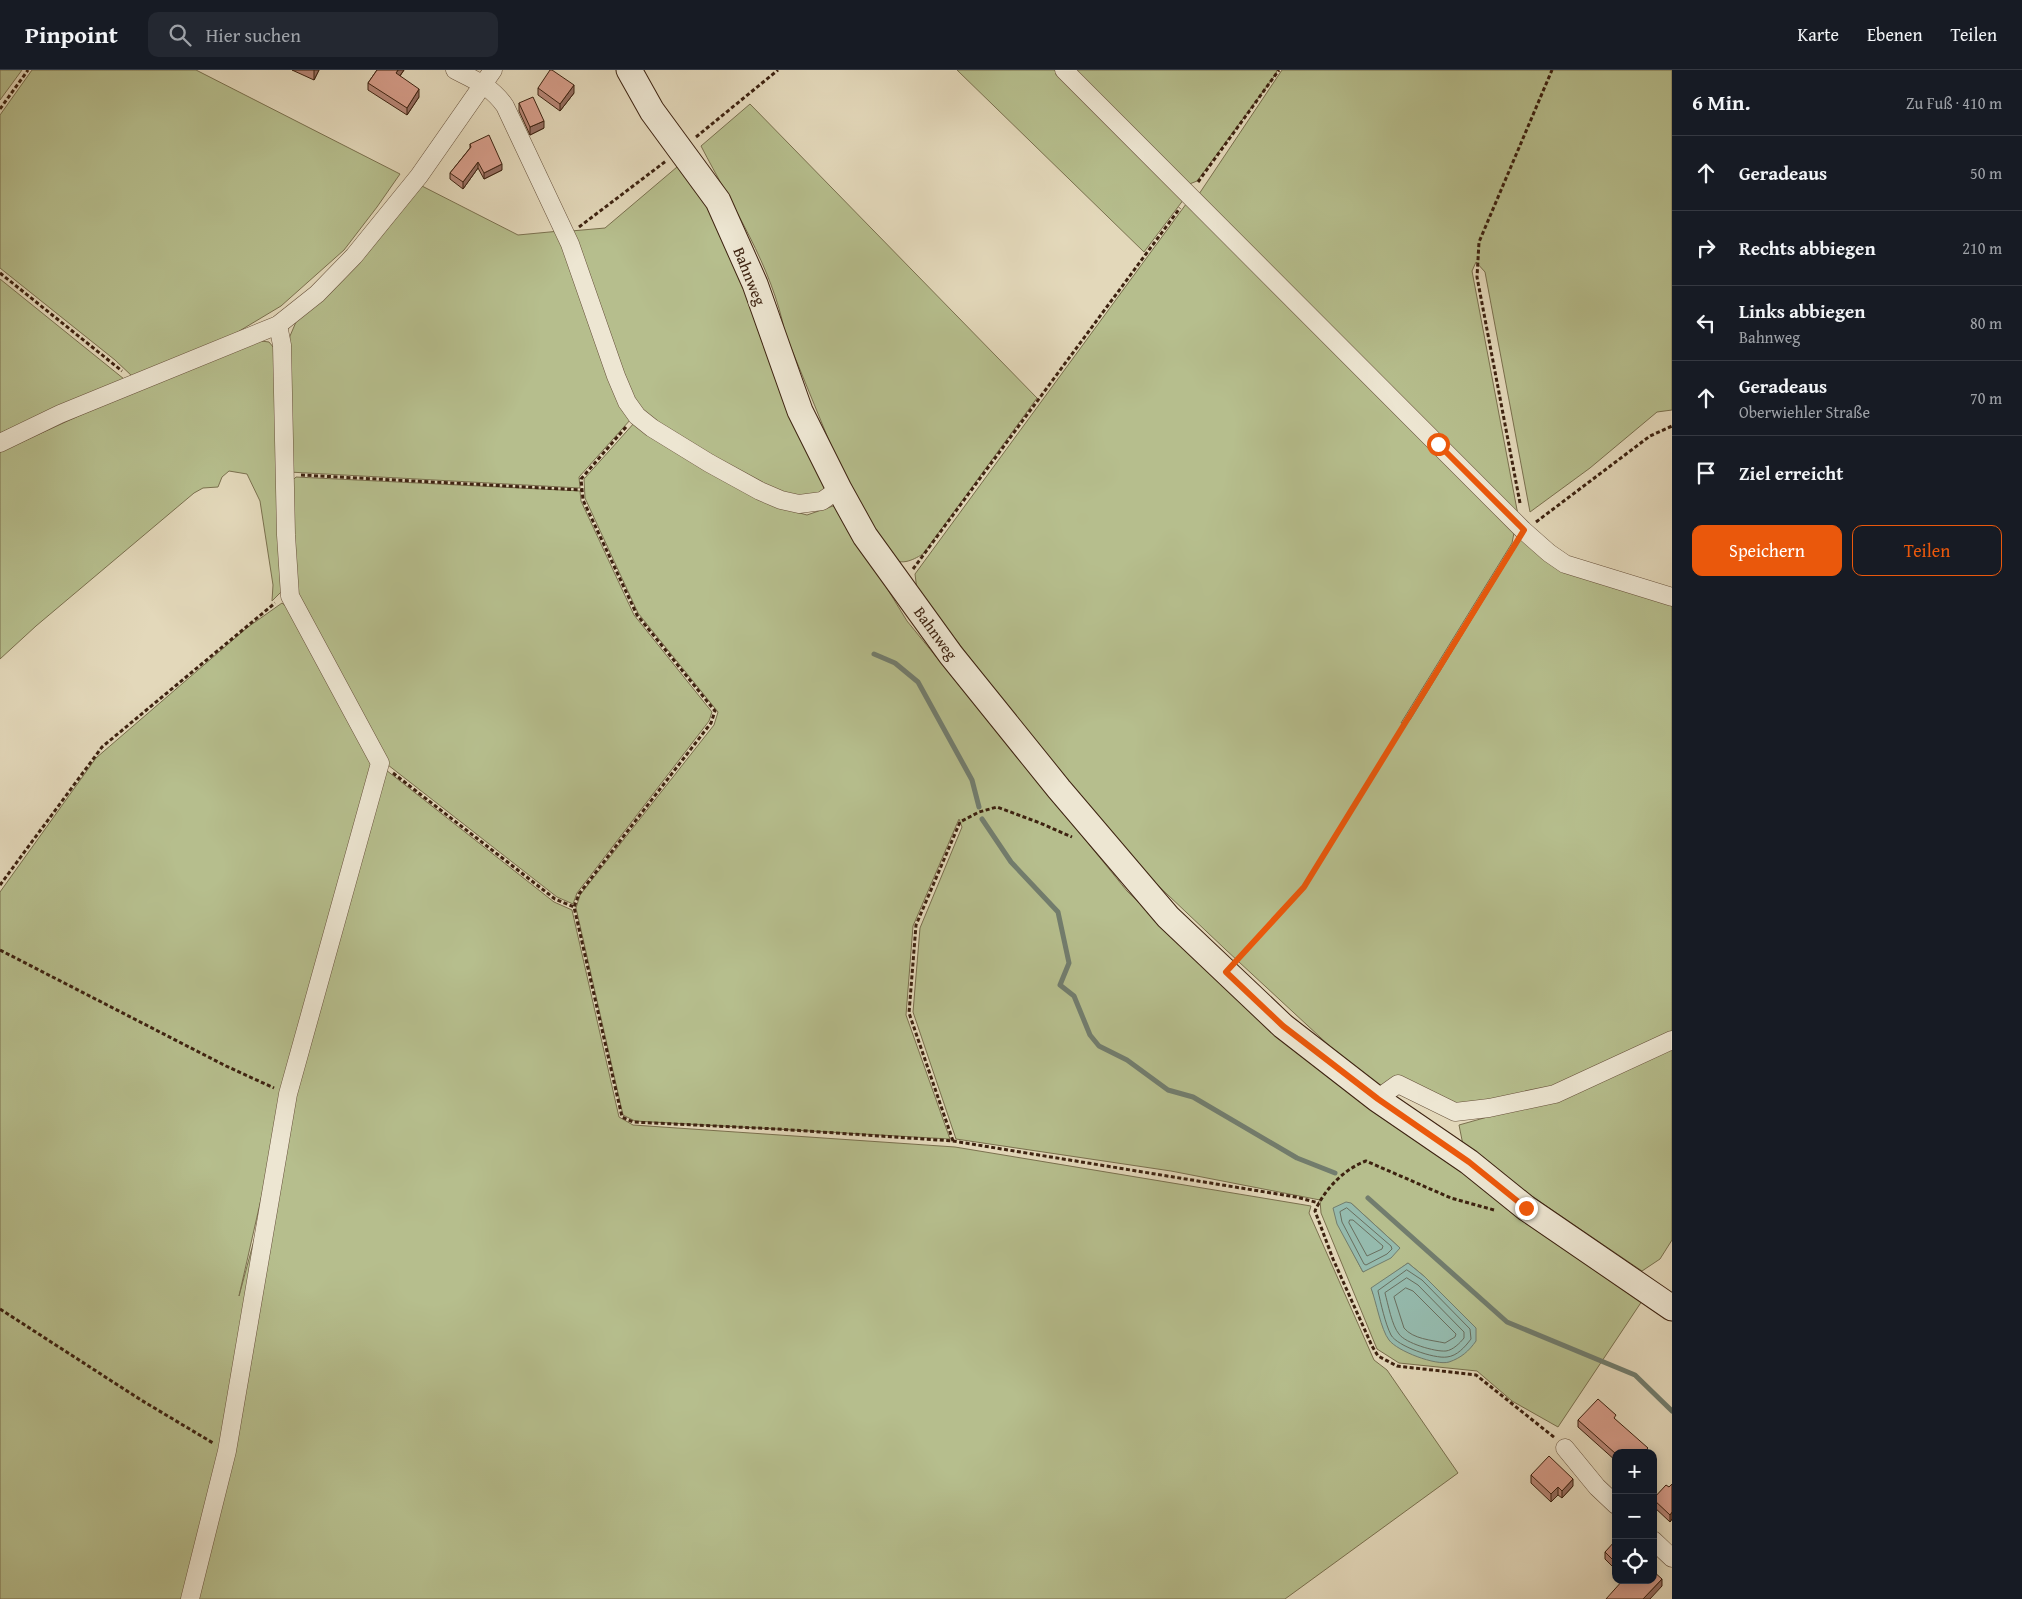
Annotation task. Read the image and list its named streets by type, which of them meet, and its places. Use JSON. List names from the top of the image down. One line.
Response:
{"streets":{"main road":["Bahnweg"]},"page":{"header":"Pinpoint","search":"Hier suchen","nav":["Karte","Ebenen","Teilen"],"heading":["6 Min.","Zu Fuß · 410 m"],"list":[["Geradeaus","50 m"],["Rechts abbiegen","210 m"],["Links abbiegen","Bahnweg","80 m"],["Geradeaus","Oberwiehler Straße","70 m"],"Ziel erreicht"],"buttons":["Speichern","Teilen"],"map_buttons":["+","−"]}}
